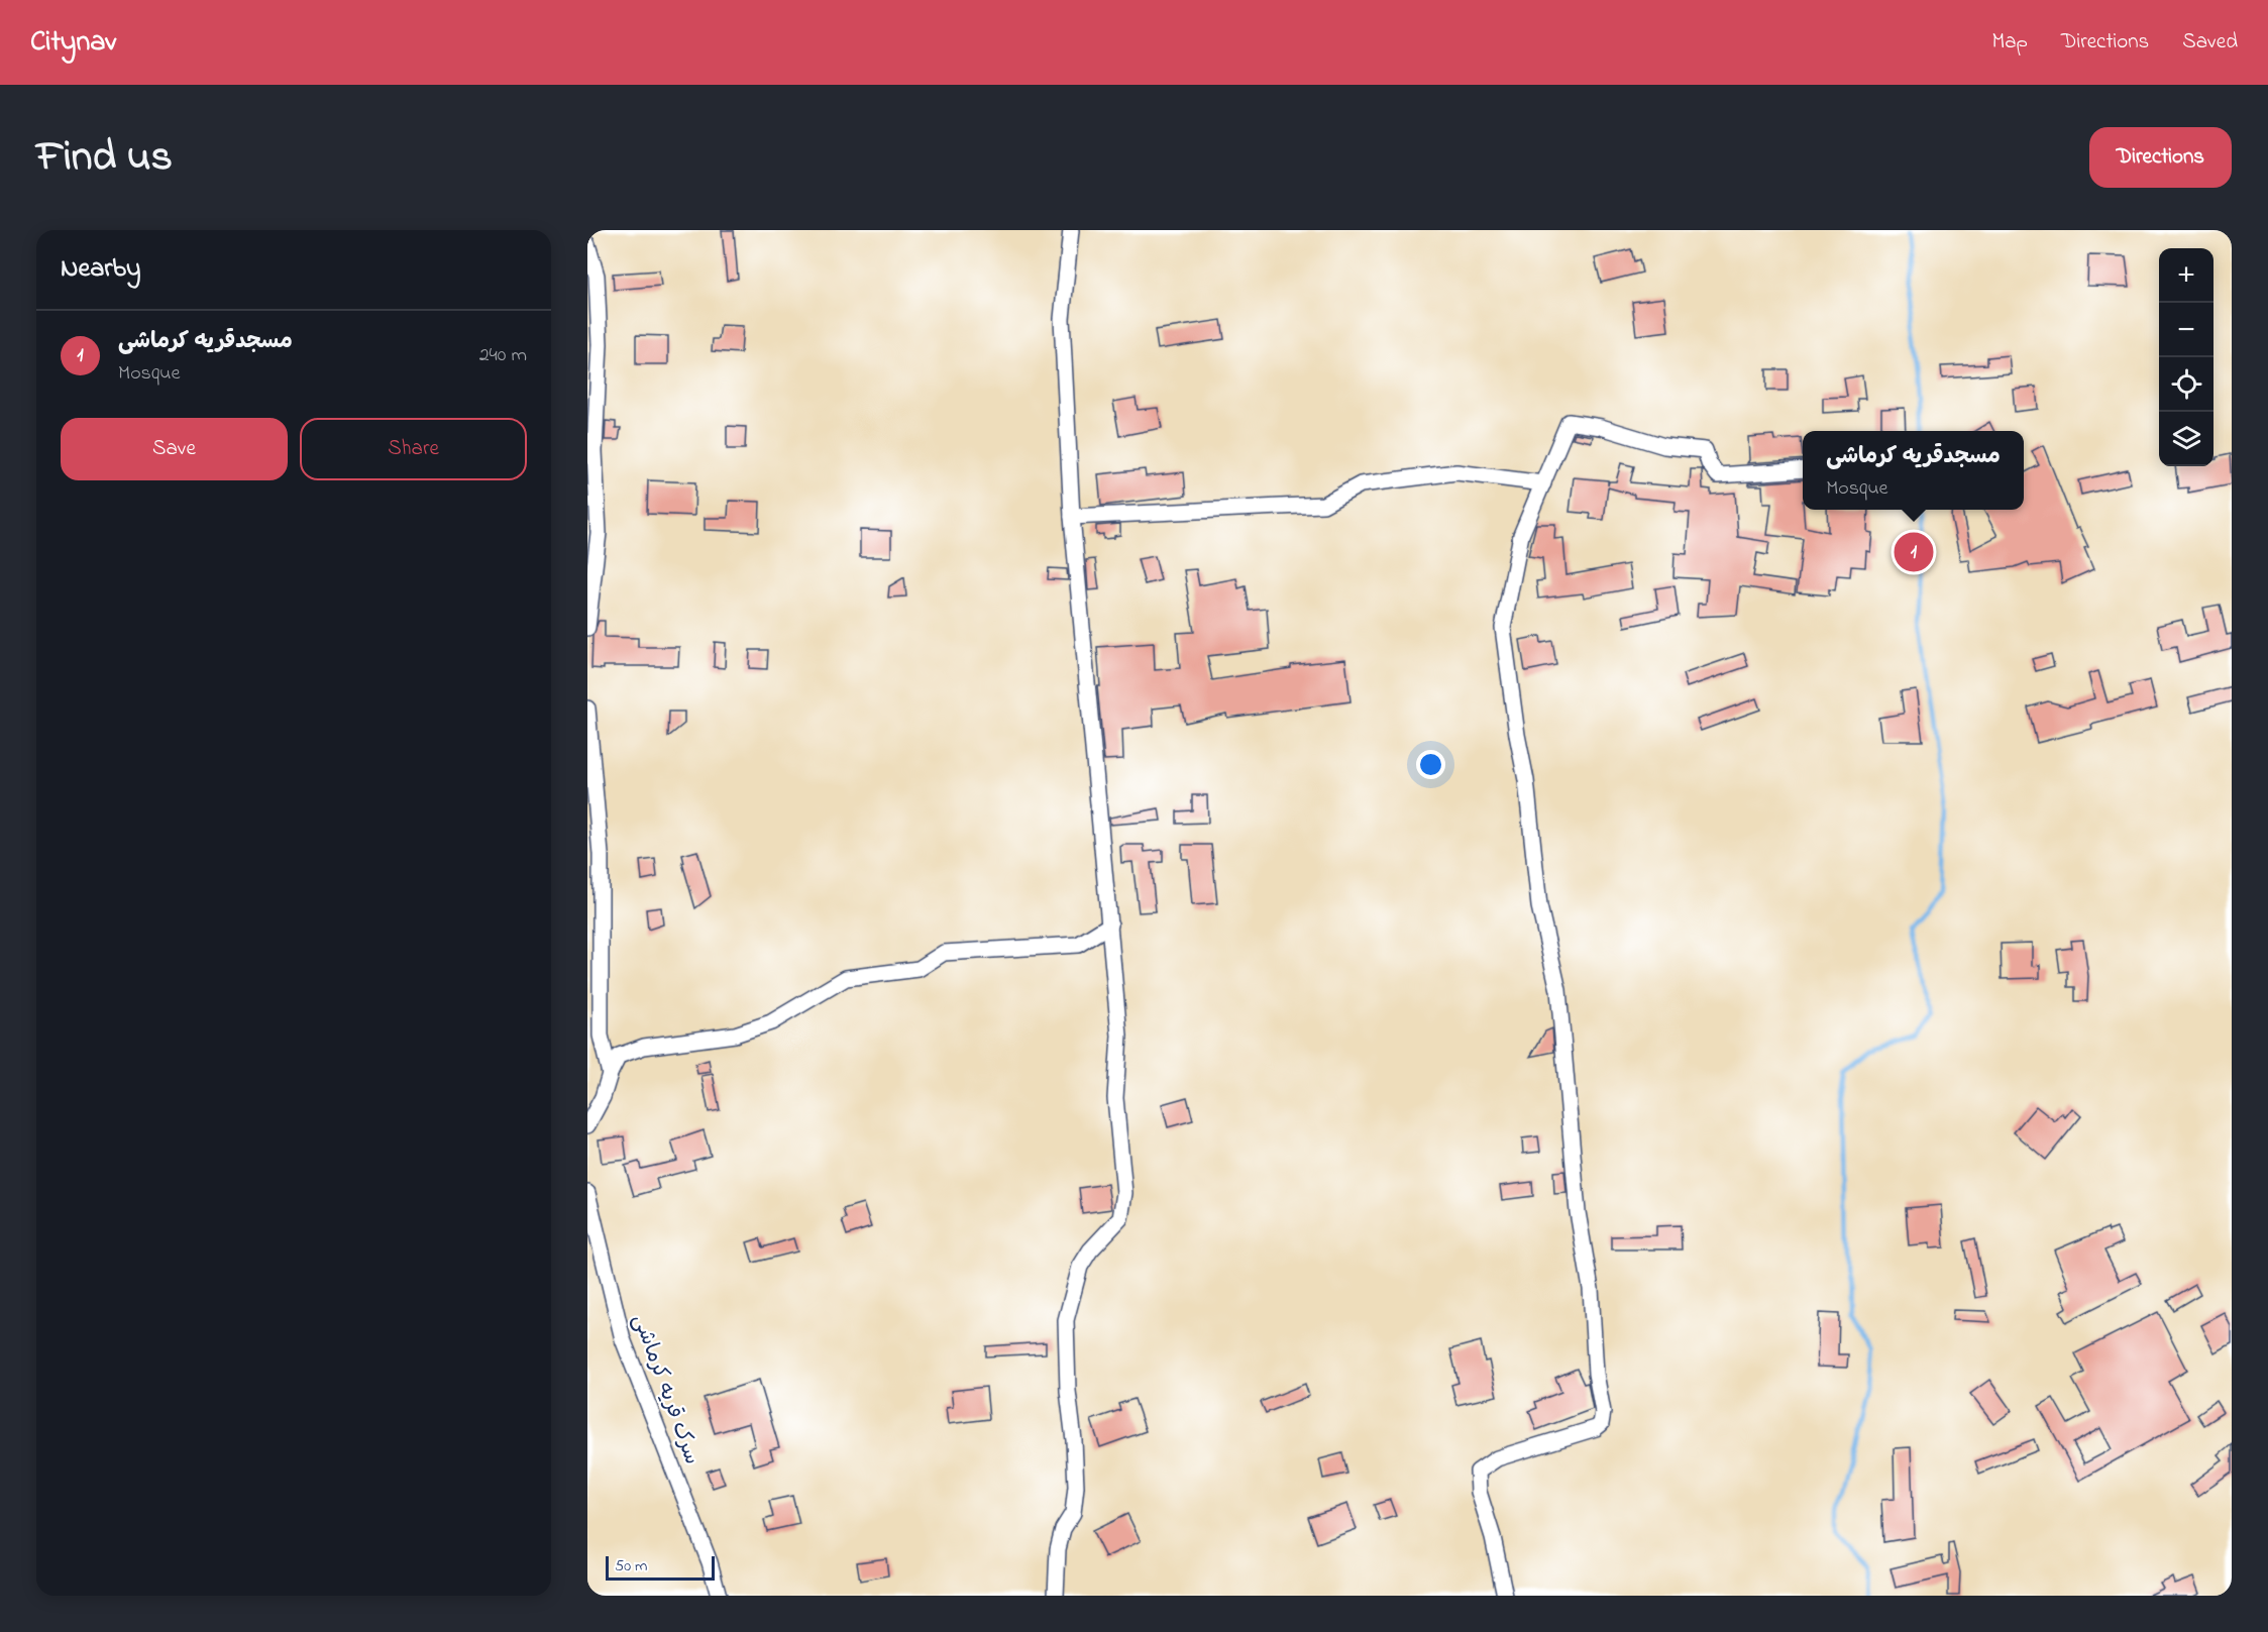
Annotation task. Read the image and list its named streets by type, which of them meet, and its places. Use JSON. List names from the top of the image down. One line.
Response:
{"streets":{"street":["سرک قریه کرماشی"]},"scale_bar":"50 m","page":{"header":"Citynav","nav":["Map","Directions","Saved"],"title":"Find us","buttons":["Directions",["Save","Share"]],"heading":"Nearby","map_buttons":["+","−"],"list":[{"mark":"1","name":"مسجدقریه کرماشی","note":"Mosque","value":"240 m"}],"popup":["مسجدقریه کرماشی","Mosque"],"pins":"1","scale":"50 m"}}
